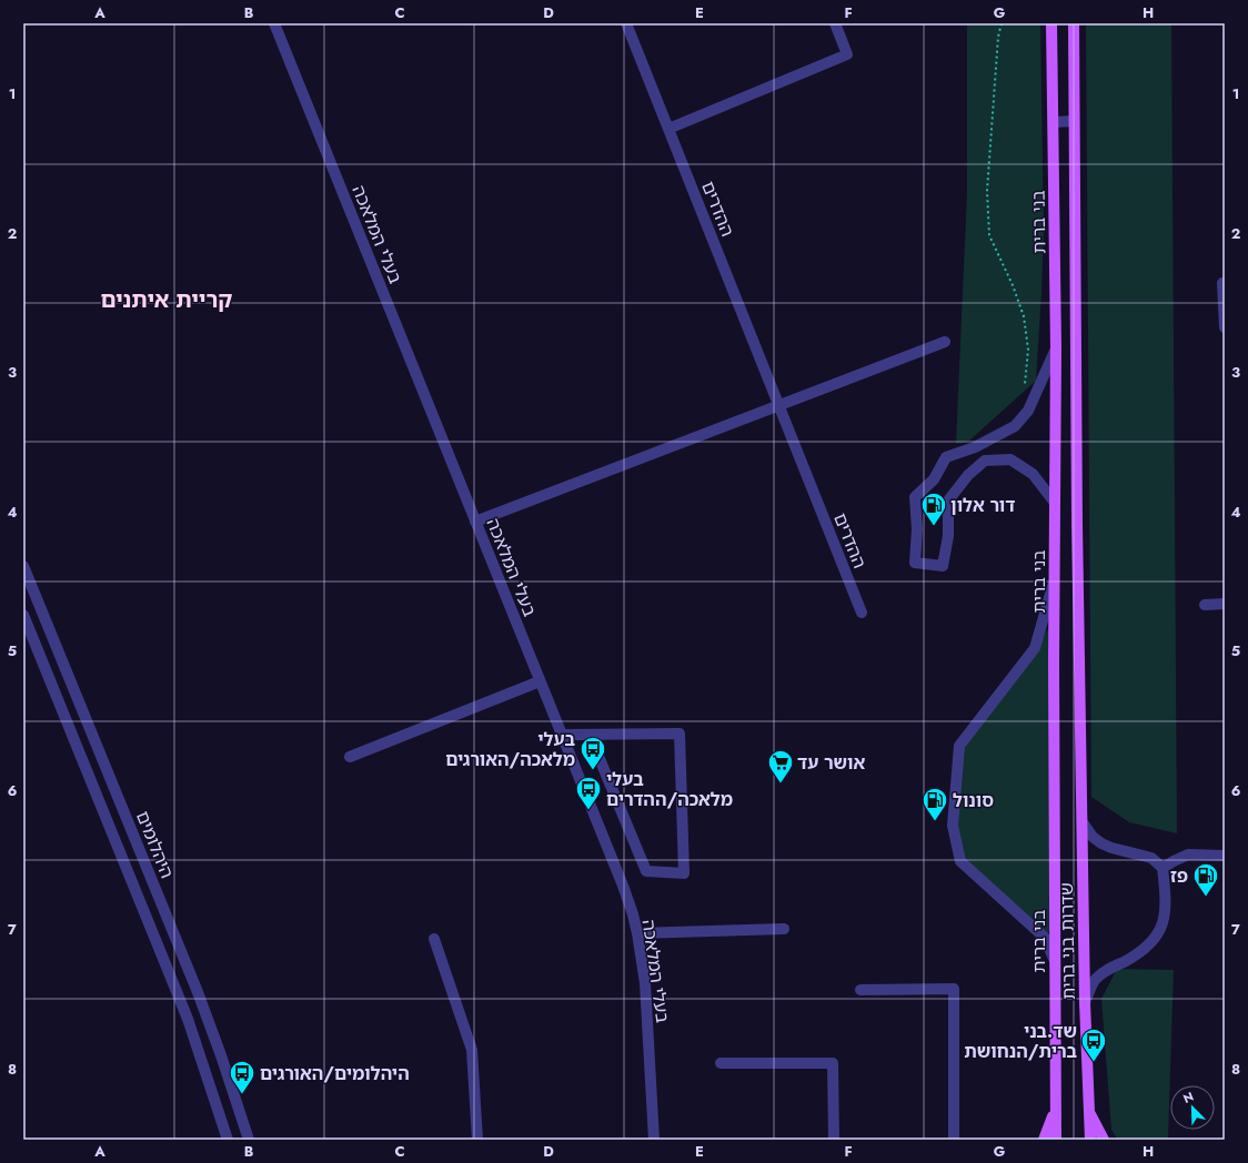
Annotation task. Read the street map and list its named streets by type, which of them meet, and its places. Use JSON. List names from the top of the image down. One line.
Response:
{"streets":{"main road":["בני ברית","שדרות בני ברית"],"street":["ההדרים","בעלי המלאכה","היהלומים"]},"crossings":[["בני ברית","שדרות בני ברית"]],"districts":["קריית איתנים"],"places":{"fuel station":["דור אלון","סונול","פז"],"bus stop":["בעלי מלאכה/האורגים","בעלי מלאכה/ההדרים","שד.בני ברית/הנחושת","היהלומים/האורגים"],"supermarket":["אושר עד"]},"north":"top left","grid":{"columns":["A","B","C","D","E","F","G","H"],"rows":["1","2","3","4","5","6","7","8"]}}
